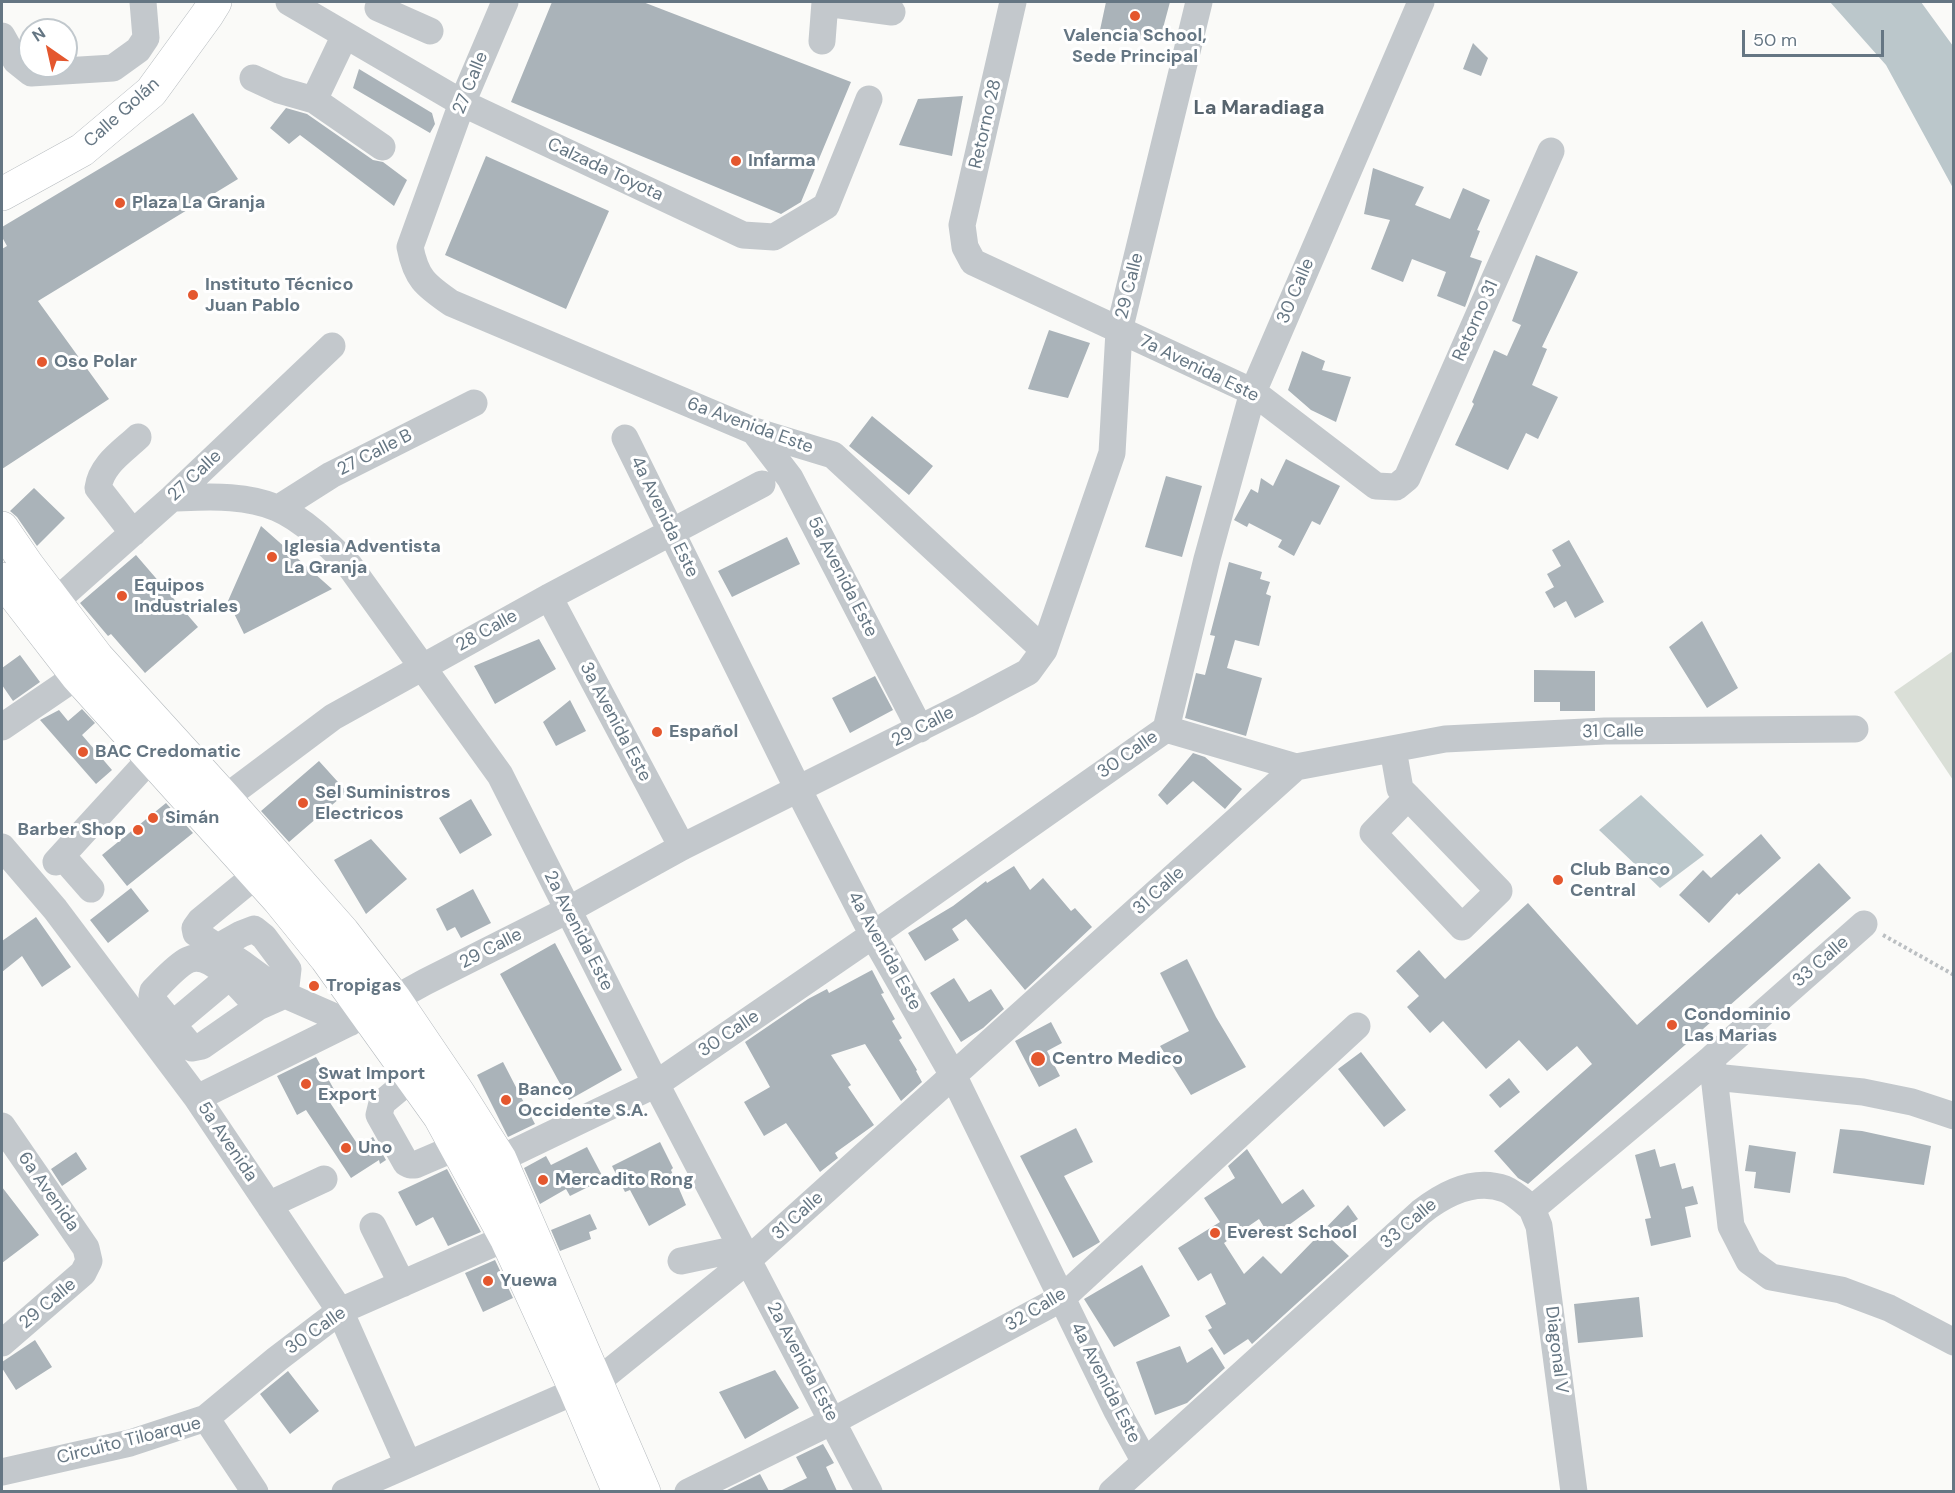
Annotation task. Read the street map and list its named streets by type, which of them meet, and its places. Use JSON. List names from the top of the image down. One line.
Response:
{"streets":{"main road":["Calle Golán"],"street":["27 Calle","Retorno 28","Calzada Toyota","29 Calle","30 Calle","Retorno 31","7a Avenida Este","6a Avenida Este","27 Calle B","4a Avenida Este","5a Avenida Este","28 Calle","3a Avenida Este","31 Calle","2a Avenida Este","33 Calle","5a Avenida","6a Avenida","32 Calle","Diagonal V","Circuito Tiloarque"]},"crossings":[["27 Calle","Calzada Toyota"],["27 Calle","6a Avenida Este"],["27 Calle","2a Avenida Este"],["Retorno 28","7a Avenida Este"],["29 Calle","7a Avenida Este"],["29 Calle","6a Avenida Este"],["29 Calle","4a Avenida Este"],["29 Calle","5a Avenida Este"],["29 Calle","3a Avenida Este"],["29 Calle","2a Avenida Este"],["29 Calle","5a Avenida"],["29 Calle","6a Avenida"],["30 Calle","7a Avenida Este"],["30 Calle","4a Avenida Este"],["30 Calle","2a Avenida Este"],["30 Calle","5a Avenida"],["30 Calle","Circuito Tiloarque"],["Retorno 31","7a Avenida Este"],["6a Avenida Este","5a Avenida Este"],["27 Calle B","2a Avenida Este"],["4a Avenida Este","28 Calle"],["4a Avenida Este","31 Calle"],["4a Avenida Este","33 Calle"],["4a Avenida Este","32 Calle"],["28 Calle","3a Avenida Este"],["28 Calle","2a Avenida Este"],["31 Calle","2a Avenida Este"],["31 Calle","5a Avenida"],["2a Avenida Este","32 Calle"],["33 Calle","Diagonal V"]],"districts":["La Maradiaga"],"places":["Valencia School, Sede Principal","Infarma","Plaza La Granja","Instituto Técnico Juan Pablo","Oso Polar","Iglesia Adventista La Granja","Equipos Industriales","Español","BAC Credomatic","Sel Suministros Electricos","Simán","Barber Shop","Club Banco Central","Tropigas","Condominio Las Marias","Centro Medico","Swat Import Export","Banco Occidente S.A.","Uno","Mercadito Rong","Everest School","Yuewa"],"scale_bar":"50 m","north":"top left"}
